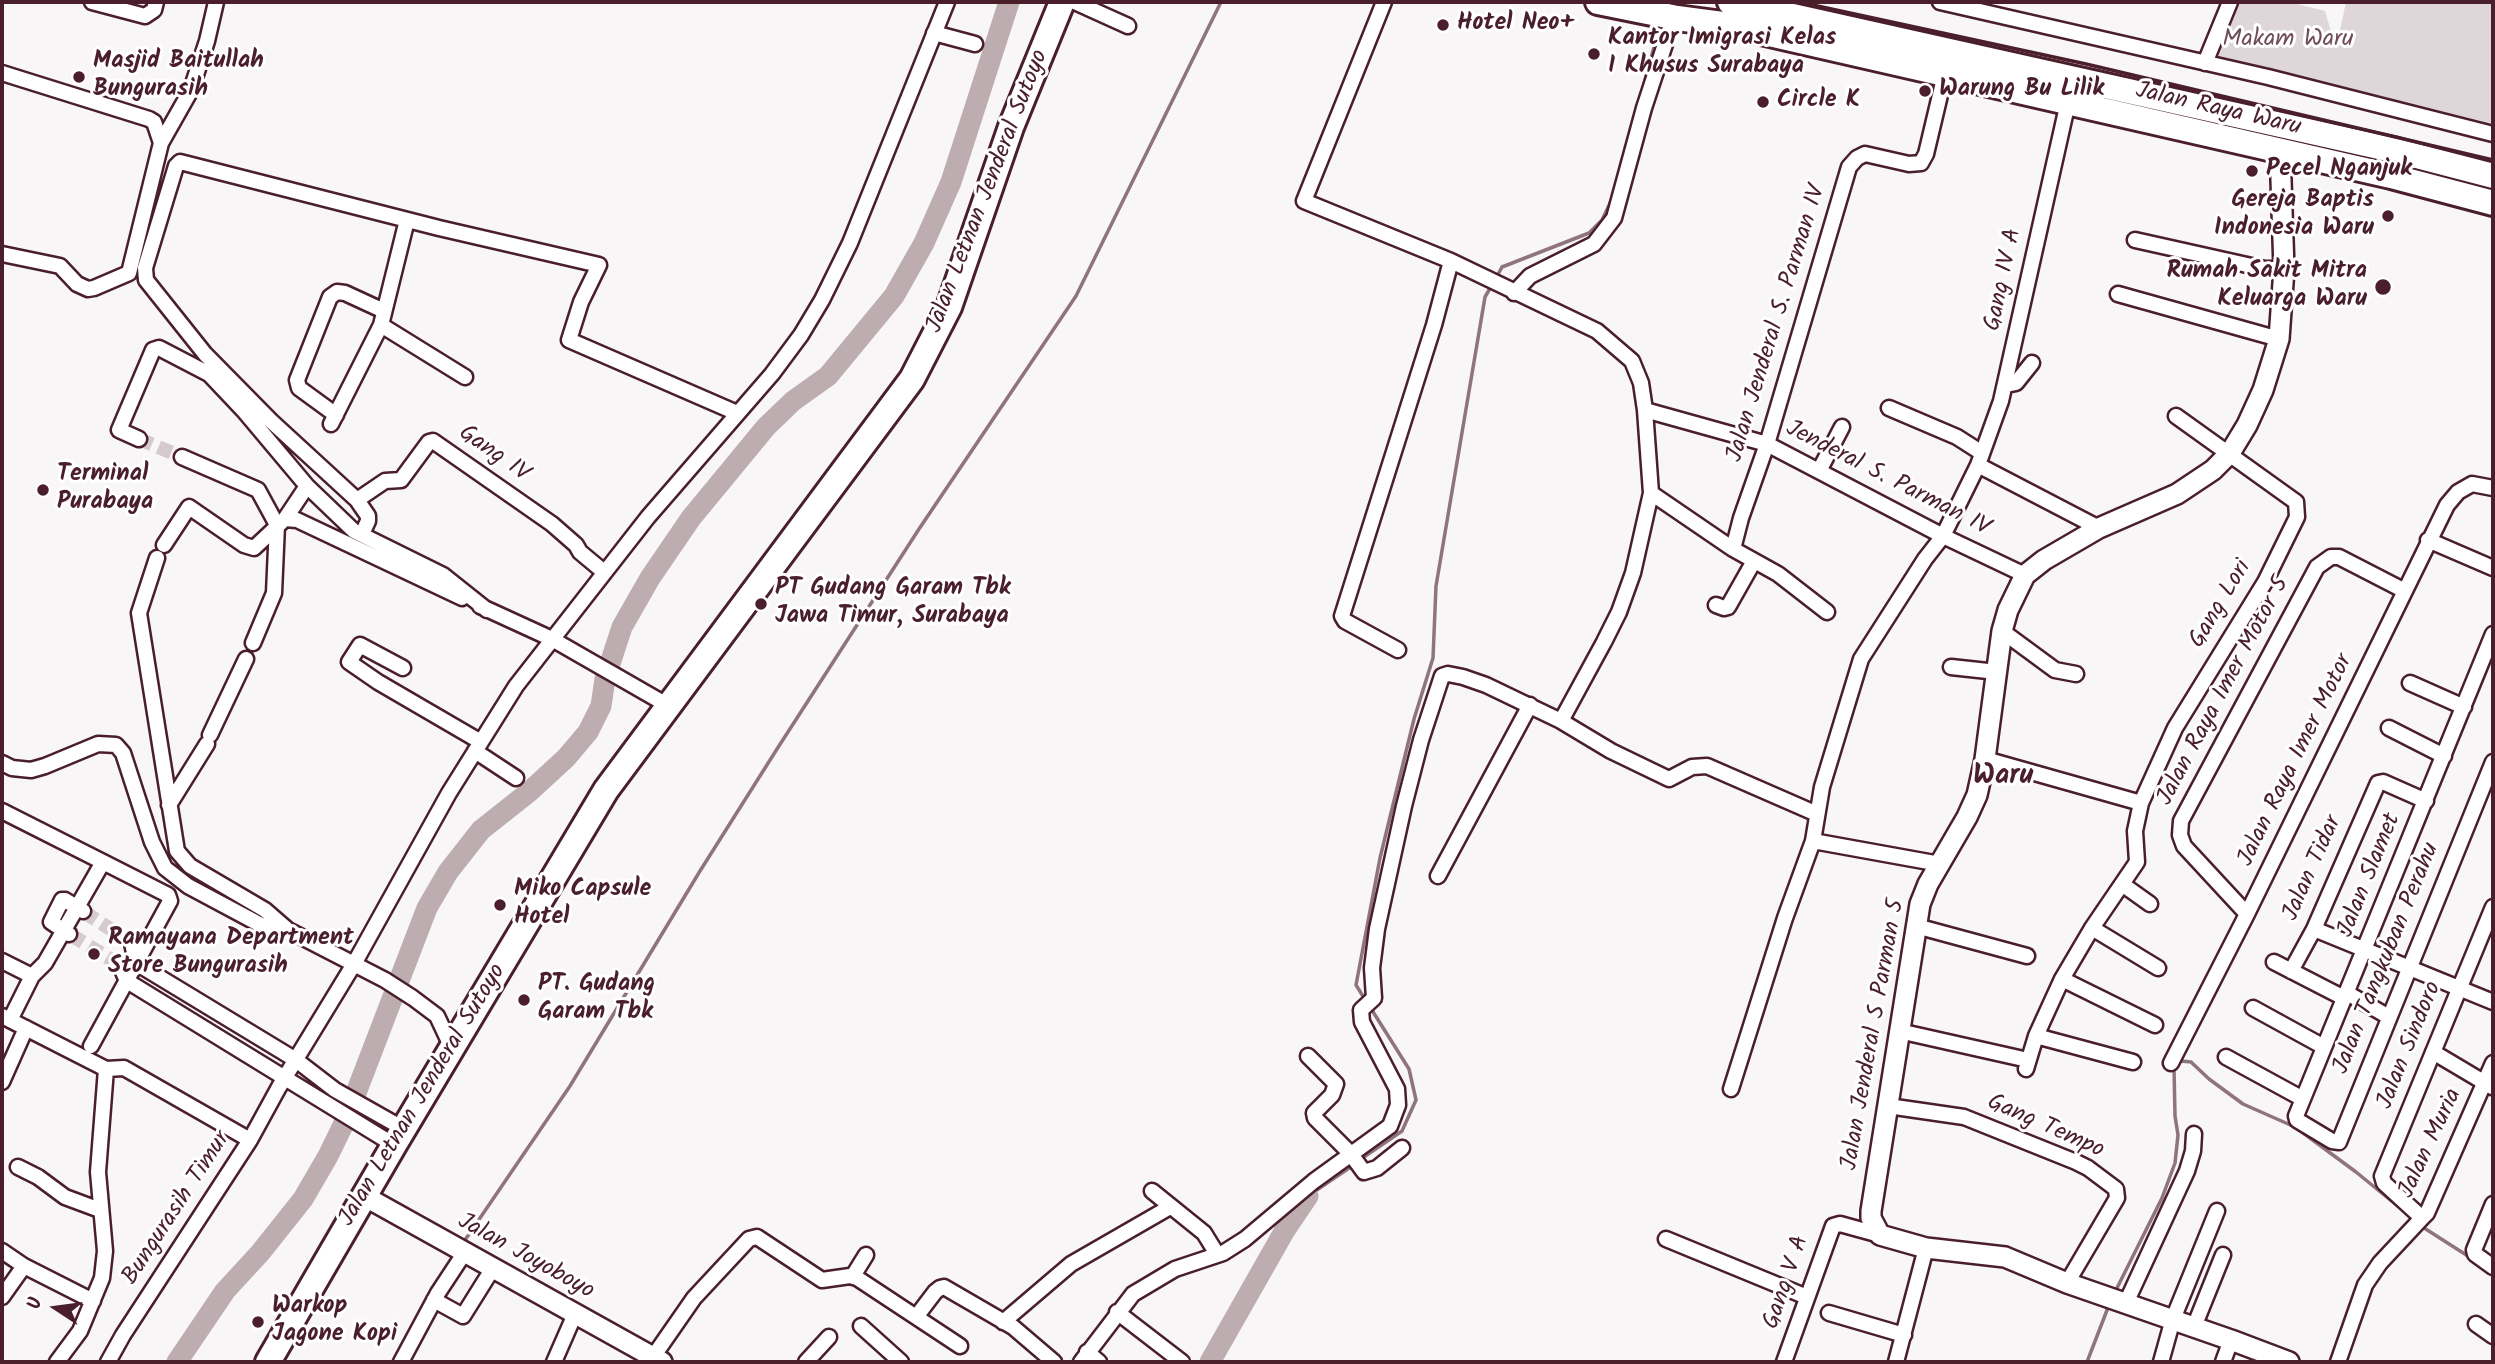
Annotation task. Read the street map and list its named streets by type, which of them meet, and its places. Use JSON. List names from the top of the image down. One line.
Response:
{"streets":{"highway":["Jalan Raya Waru","Jalan Letnan Jenderal Sutoyo"],"street":["Gang IV A","Jalan Jenderal S. Parman IV","Gang IV","Jenderal S. Parman IV","Gang Lori","Jalan Raya Imer Motor 5","Jalan Raya Imer Motor","Jalan Tidar","Jalan Slamet","Jalan Tangkuban Perahu","Jalan Jenderal S Parman 5","Jalan Sindoro","Gang Tempo","Jalan Muria","Bungurasih Timur","Jalan Joyoboyo","Gang V A"]},"crossings":[["Jalan Letnan Jenderal Sutoyo","Jalan Joyoboyo"],["Gang IV A","Jenderal S. Parman IV"],["Jalan Jenderal S. Parman IV","Jenderal S. Parman IV"],["Gang IV","Bungurasih Timur"],["Jenderal S. Parman IV","Jalan Jenderal S Parman 5"],["Gang Lori","Jalan Jenderal S Parman 5"],["Jalan Raya Imer Motor 5","Jalan Raya Imer Motor"],["Jalan Tidar","Jalan Slamet"],["Jalan Slamet","Jalan Tangkuban Perahu"],["Jalan Jenderal S Parman 5","Gang Tempo"],["Jalan Jenderal S Parman 5","Gang V A"],["Jalan Sindoro","Jalan Muria"]],"districts":["Waru"],"parks":["Makam Waru"],"places":["Hotel Neo+","Kantor Imigrasi Kelas I Khusus Surabaya","Masjid Baitullah Bungurasih","Warung Bu Lilik","Circle K","Pecel Nganjuk","Gereja Baptis Indonesia Waru","Rumah Sakit Mitra Keluarga Waru","Terminal Purabaya","PT Gudang Garam Tbk Jawa Timur, Surabaya","Miko Capsule Hotel","Ramayana Department Store Bungurasih","PT. Gudang Garam Tbk","Warkop Jagone Kopi"],"north":"left"}
